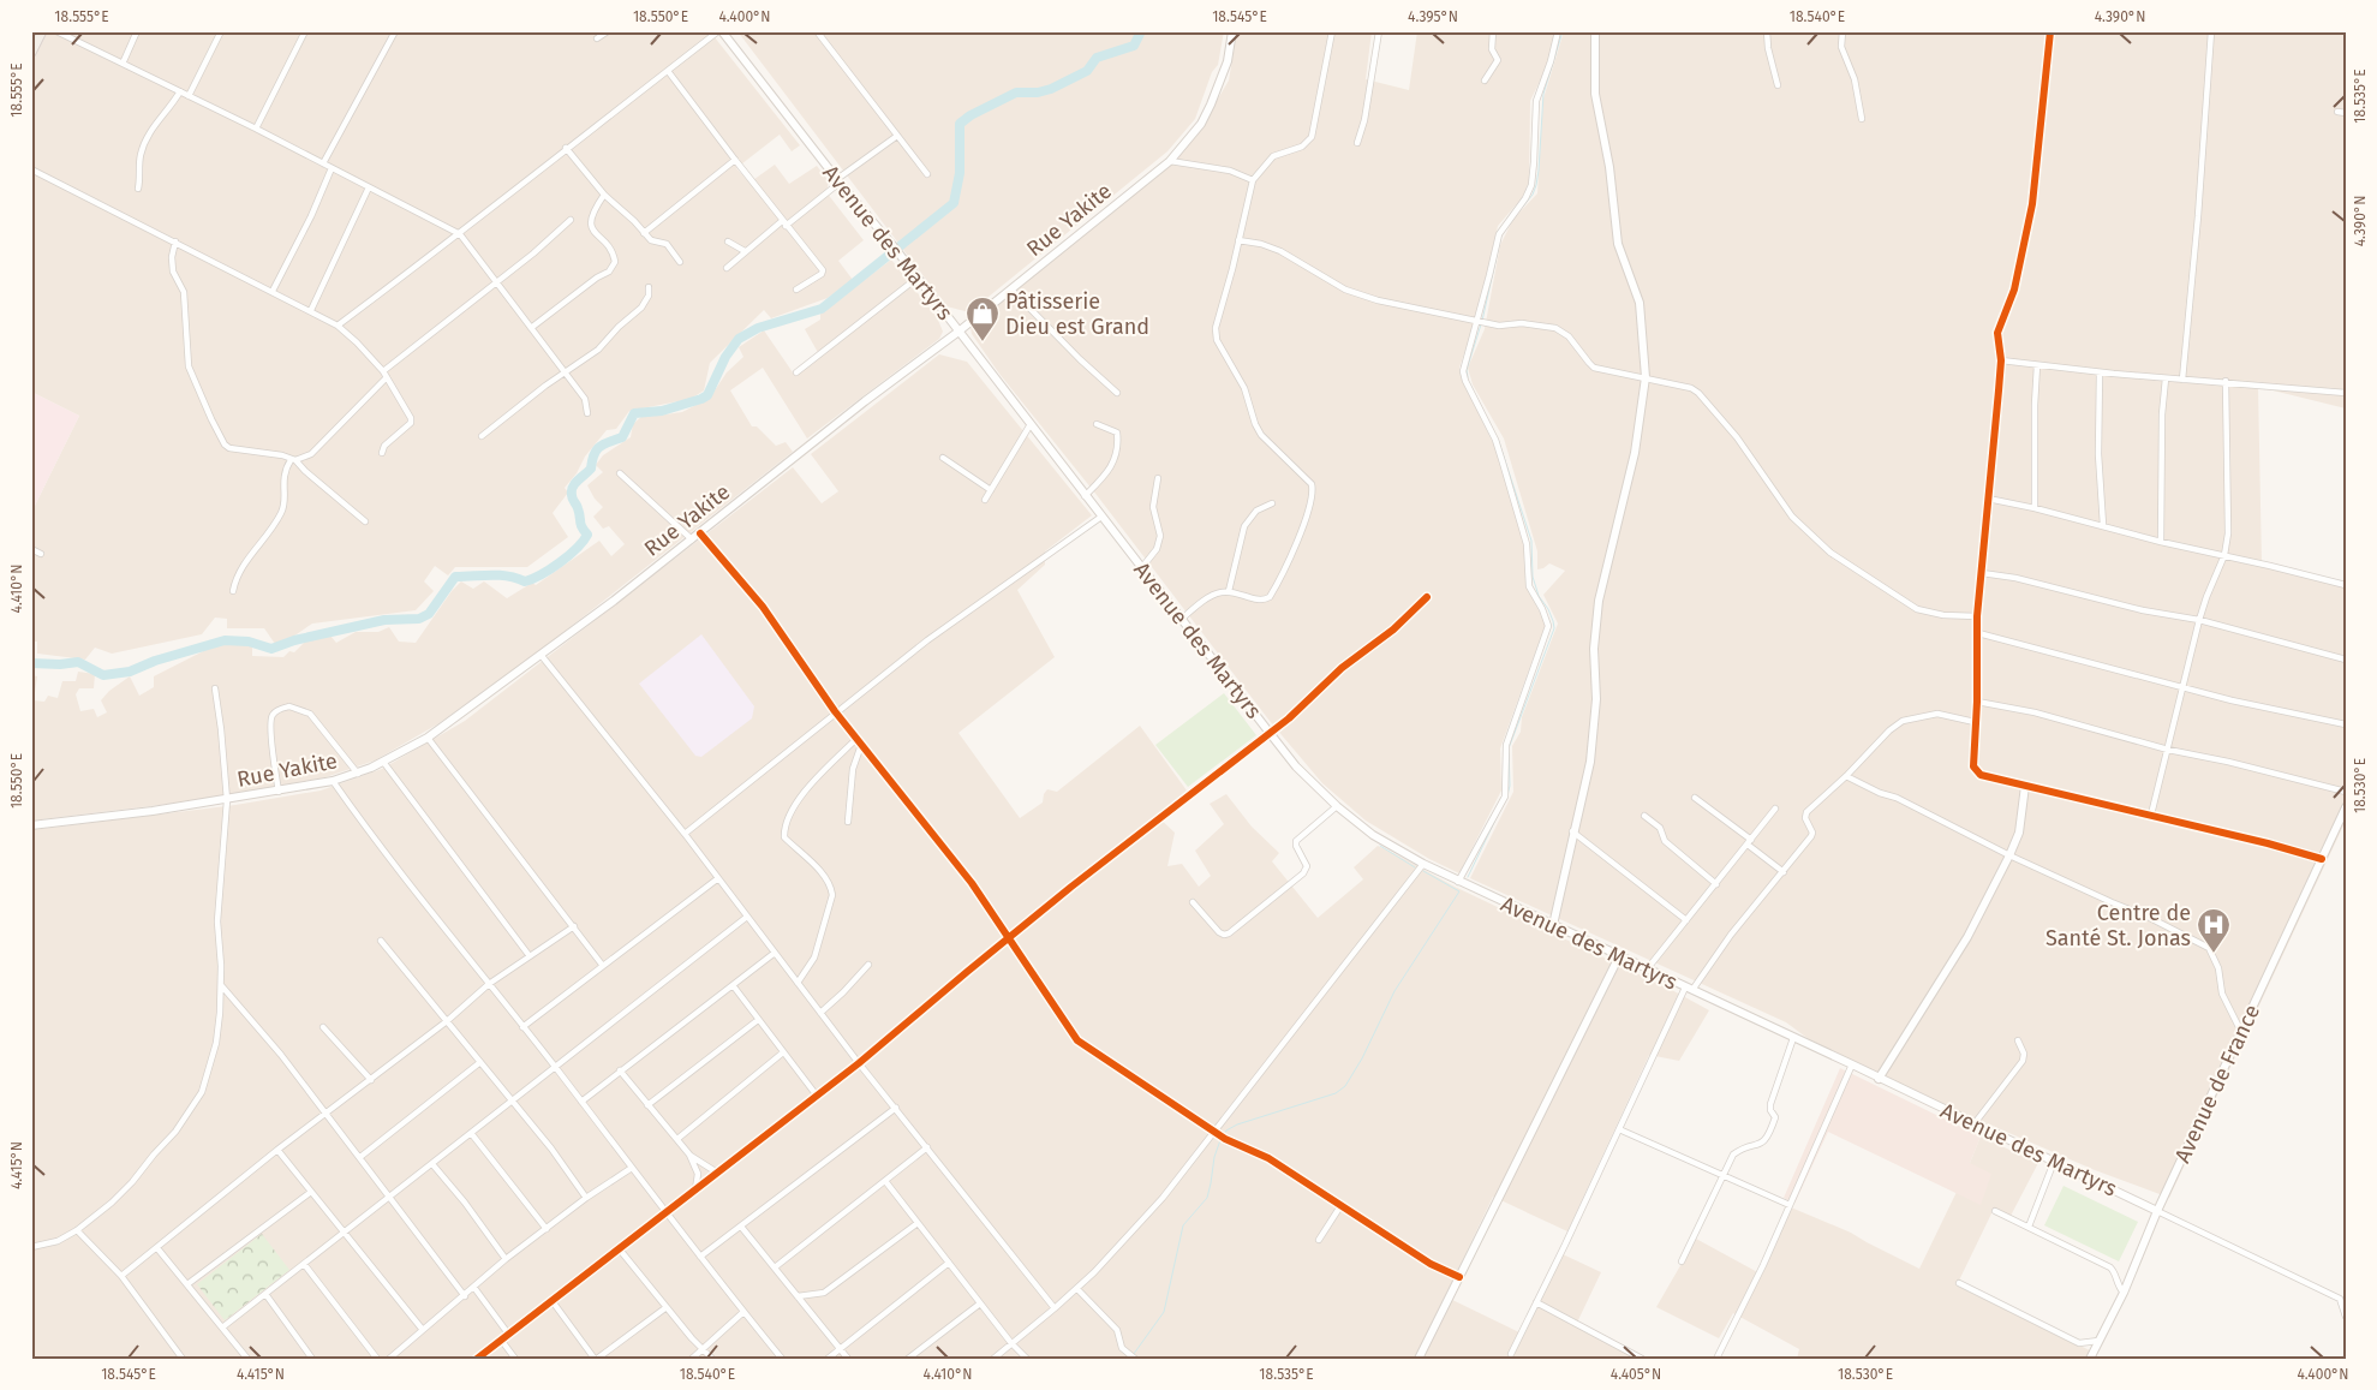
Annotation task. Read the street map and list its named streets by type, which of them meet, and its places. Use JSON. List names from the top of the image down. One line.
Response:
{"streets":{"main road":["Rue Yakite","Avenue des Martyrs","Avenue de France"]},"crossings":[["Rue Yakite","Avenue des Martyrs"],["Avenue des Martyrs","Avenue de France"]],"places":{"shop":["Pâtisserie Dieu est Grand"],"hospital":["Centre de Santé St. Jonas"]},"coordinates":["18.555°E","18.550°E","4.400°N","18.545°E","4.395°N","18.540°E","4.390°N","18.535°E","4.410°N","18.530°E","4.415°N","4.405°N"]}
